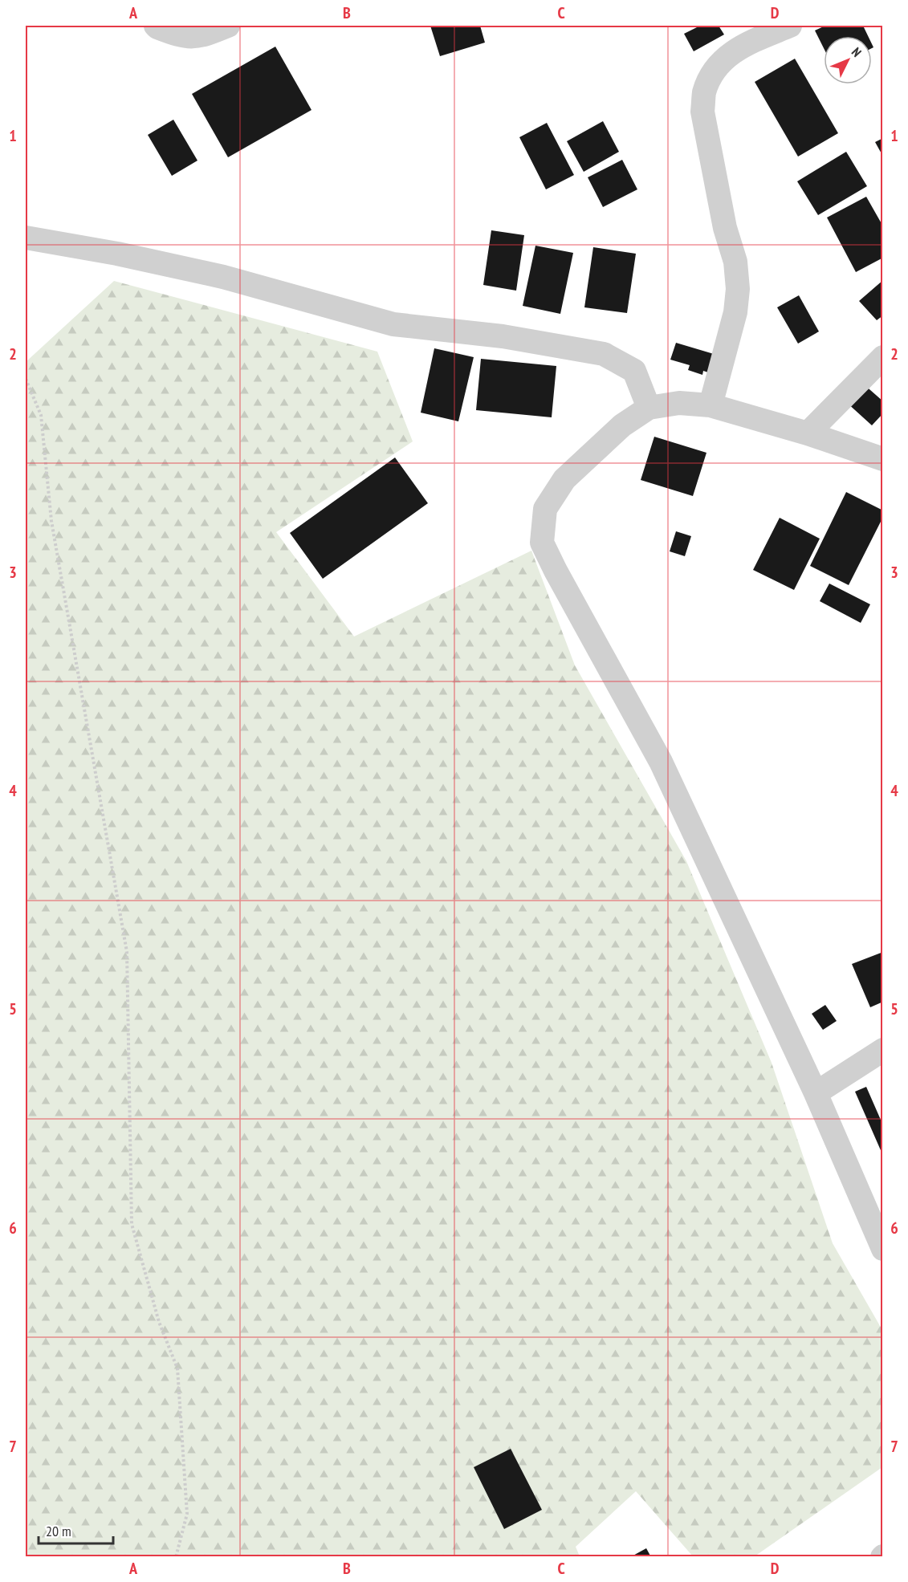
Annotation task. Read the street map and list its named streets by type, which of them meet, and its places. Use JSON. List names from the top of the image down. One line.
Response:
{"scale_bar":"20 m","north":"top right","grid":{"columns":["A","B","C","D"],"rows":["1","2","3","4","5","6","7"]}}
